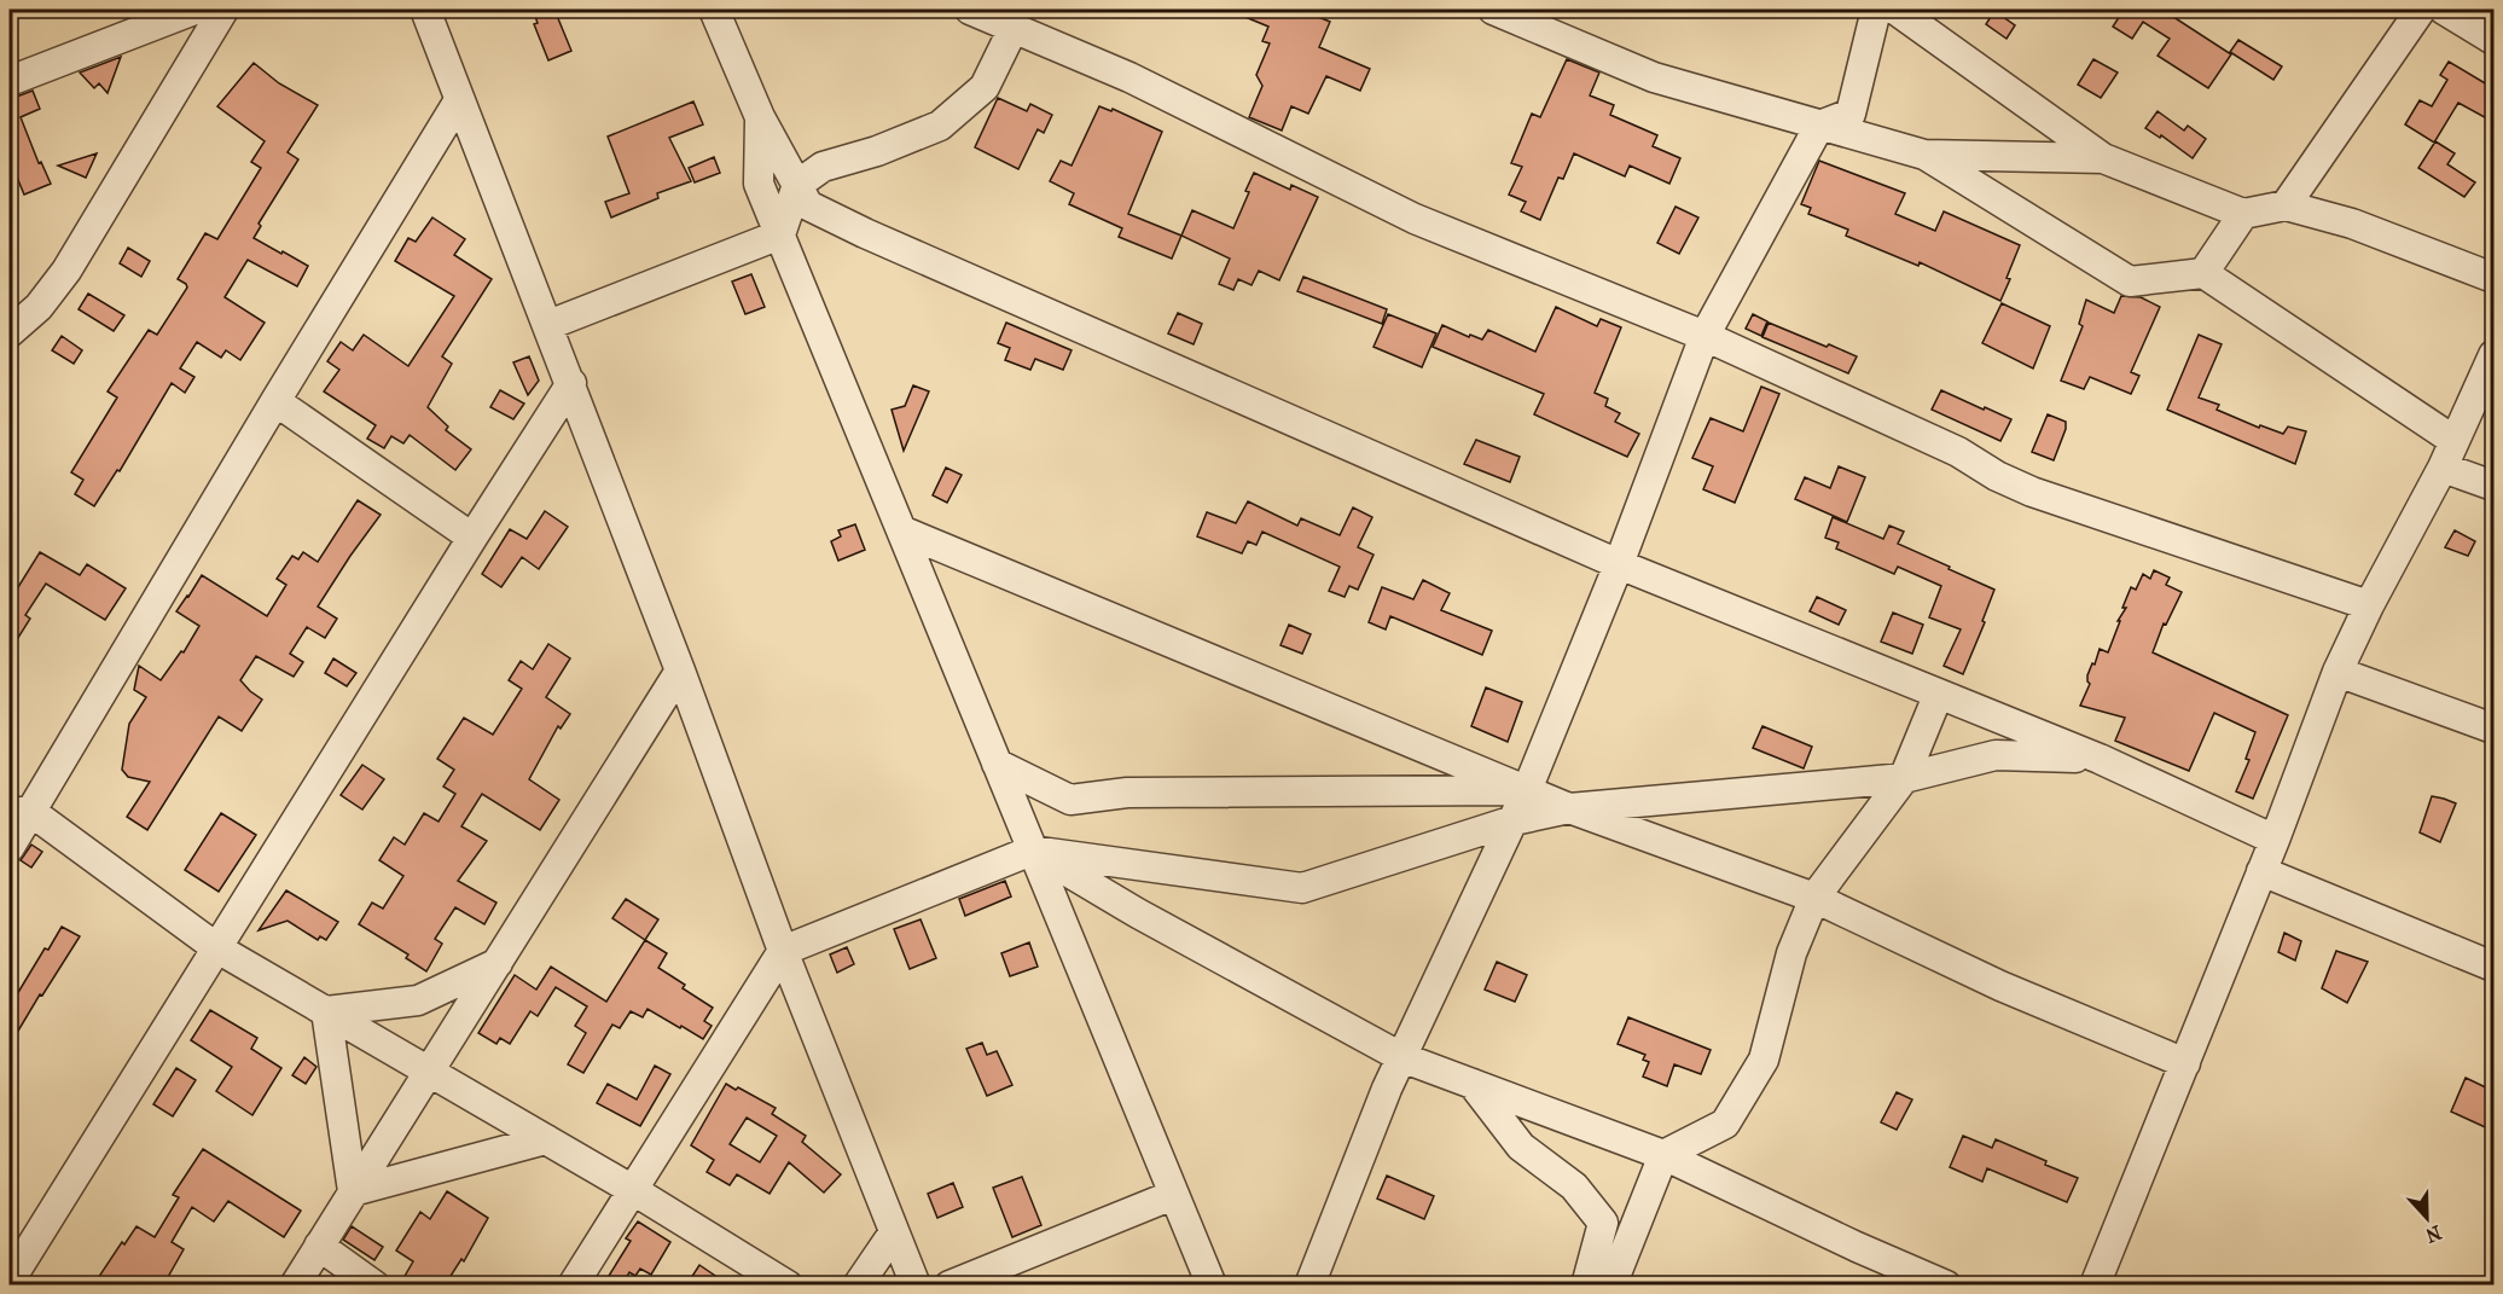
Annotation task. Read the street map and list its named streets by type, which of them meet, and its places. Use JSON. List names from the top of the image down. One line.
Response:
{"north":"bottom"}
